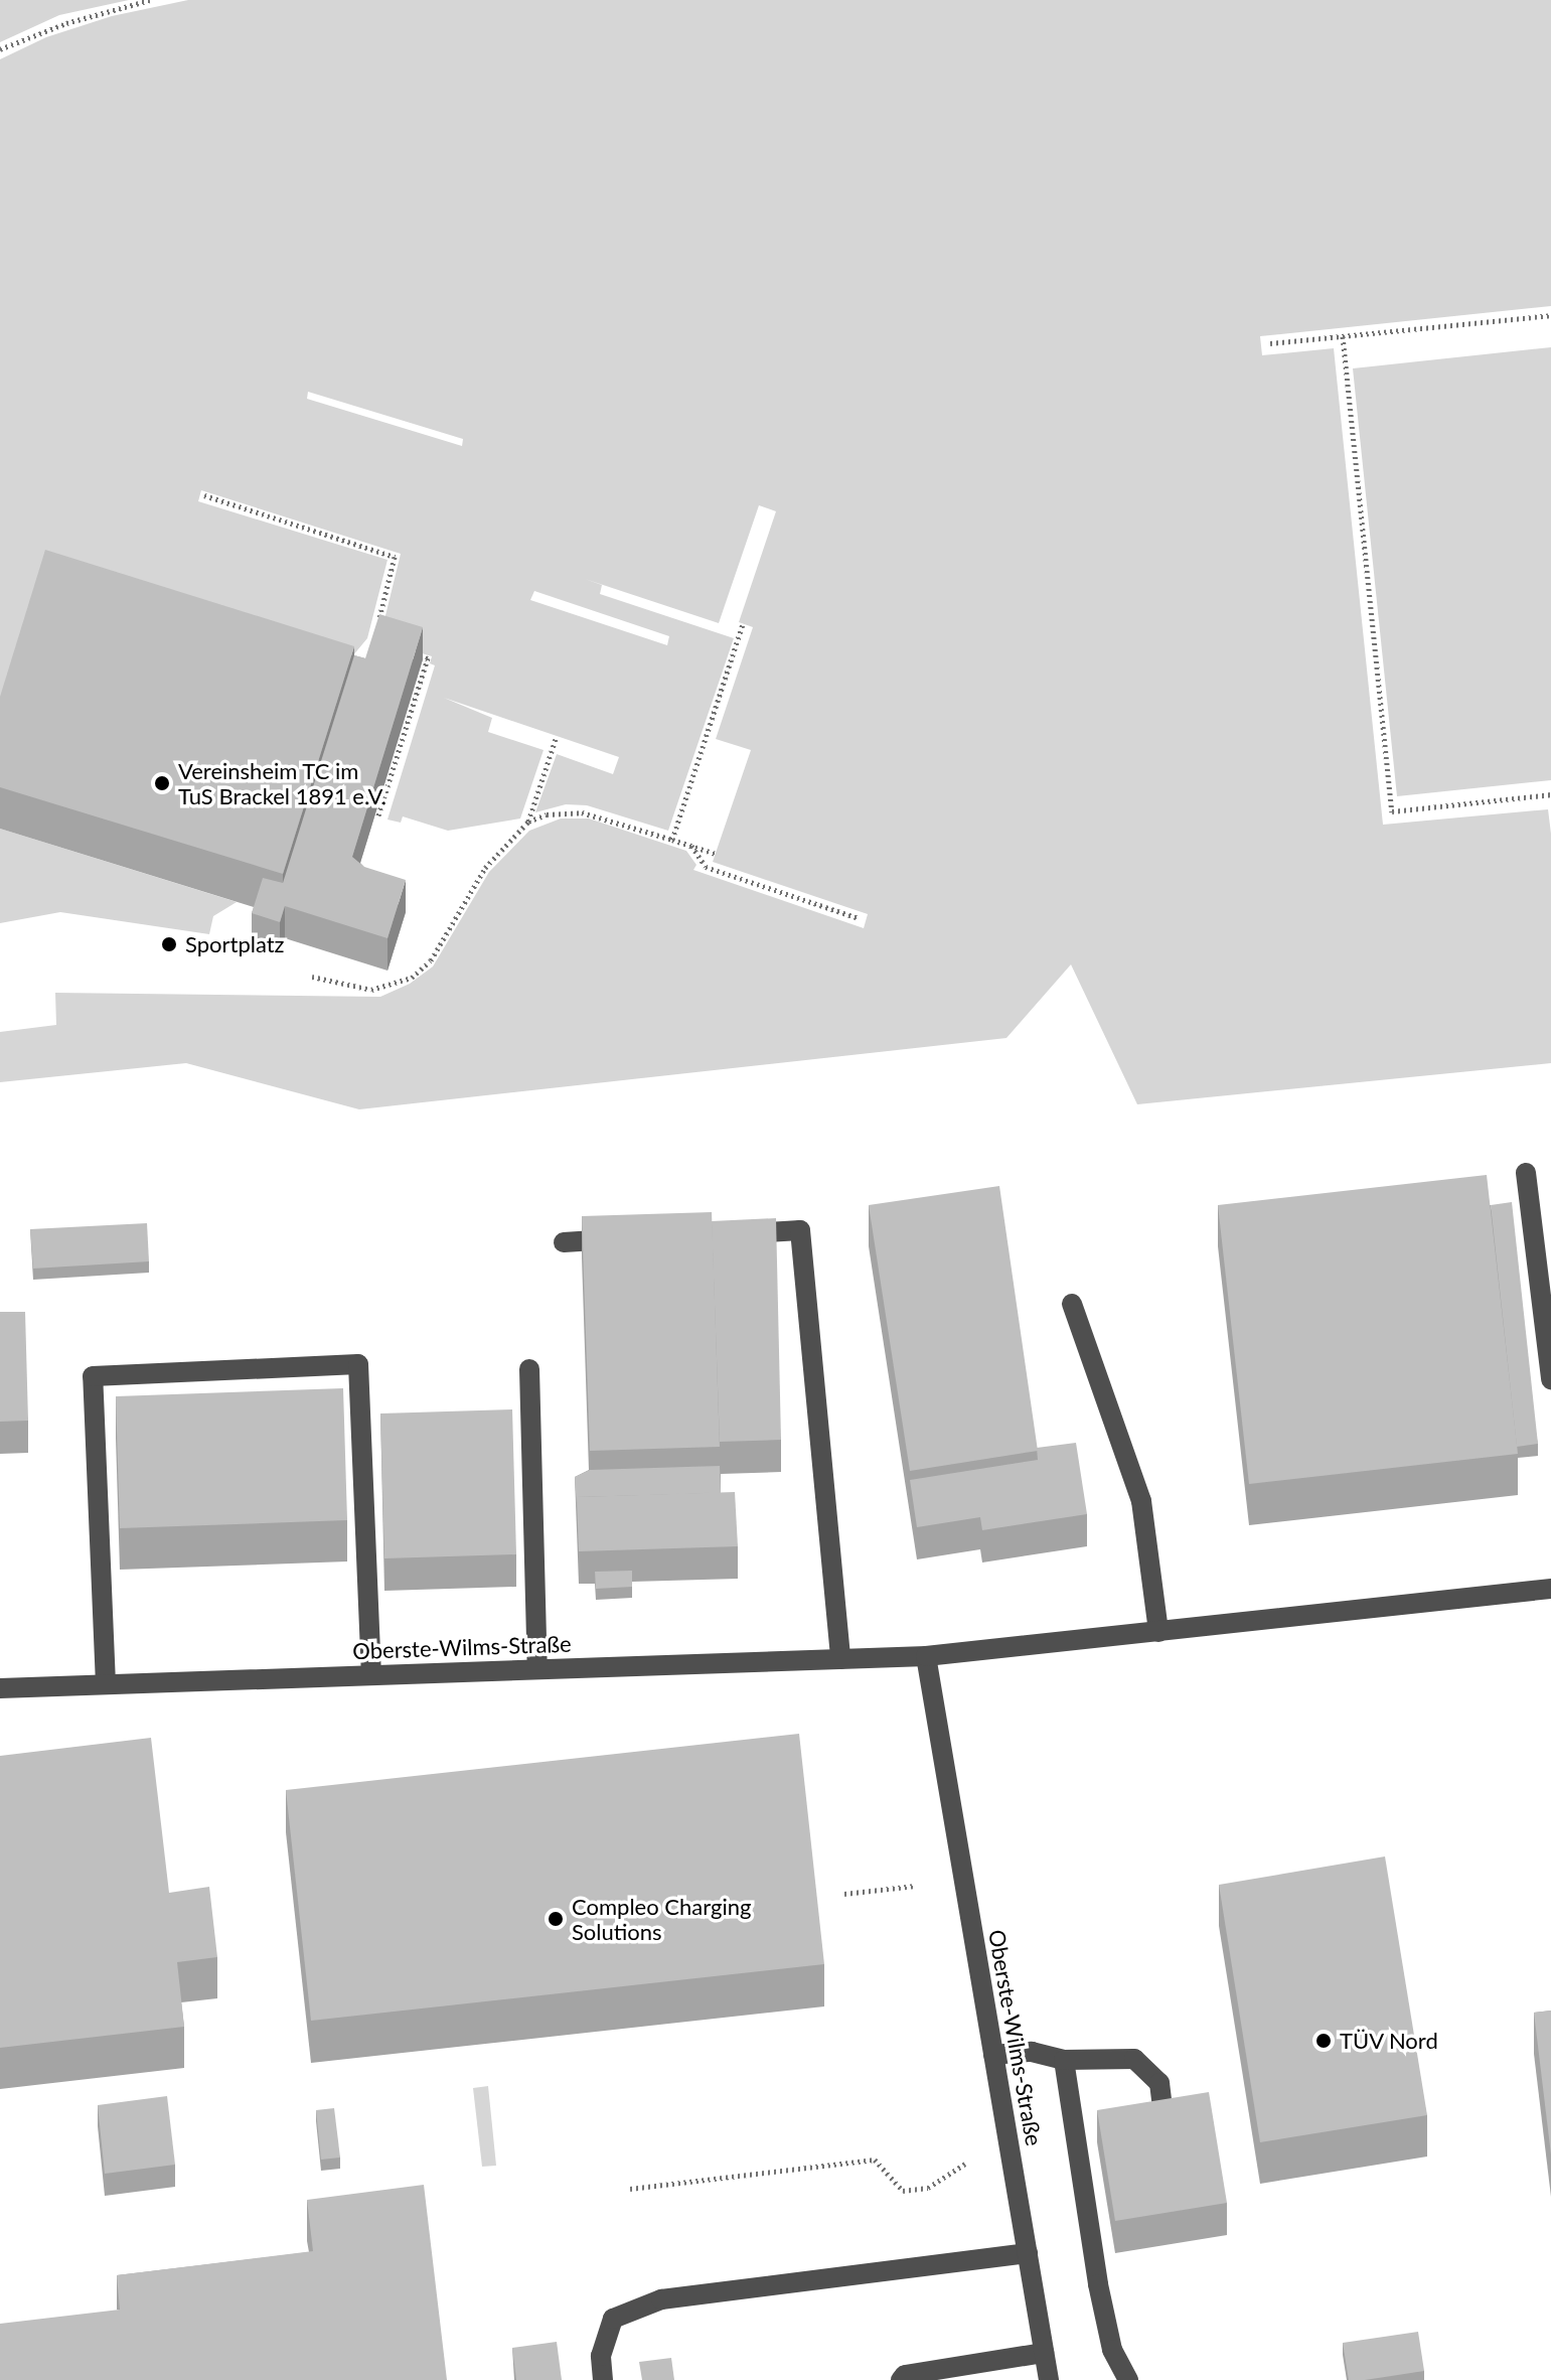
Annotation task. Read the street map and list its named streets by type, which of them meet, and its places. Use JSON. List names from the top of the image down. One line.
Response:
{"streets":{"street":["Oberste-Wilms-Straße"]},"places":["Vereinsheim TC im TuS Brackel 1891 e.V.","Sportplatz","Compleo Charging Solutions","TÜV Nord"]}
